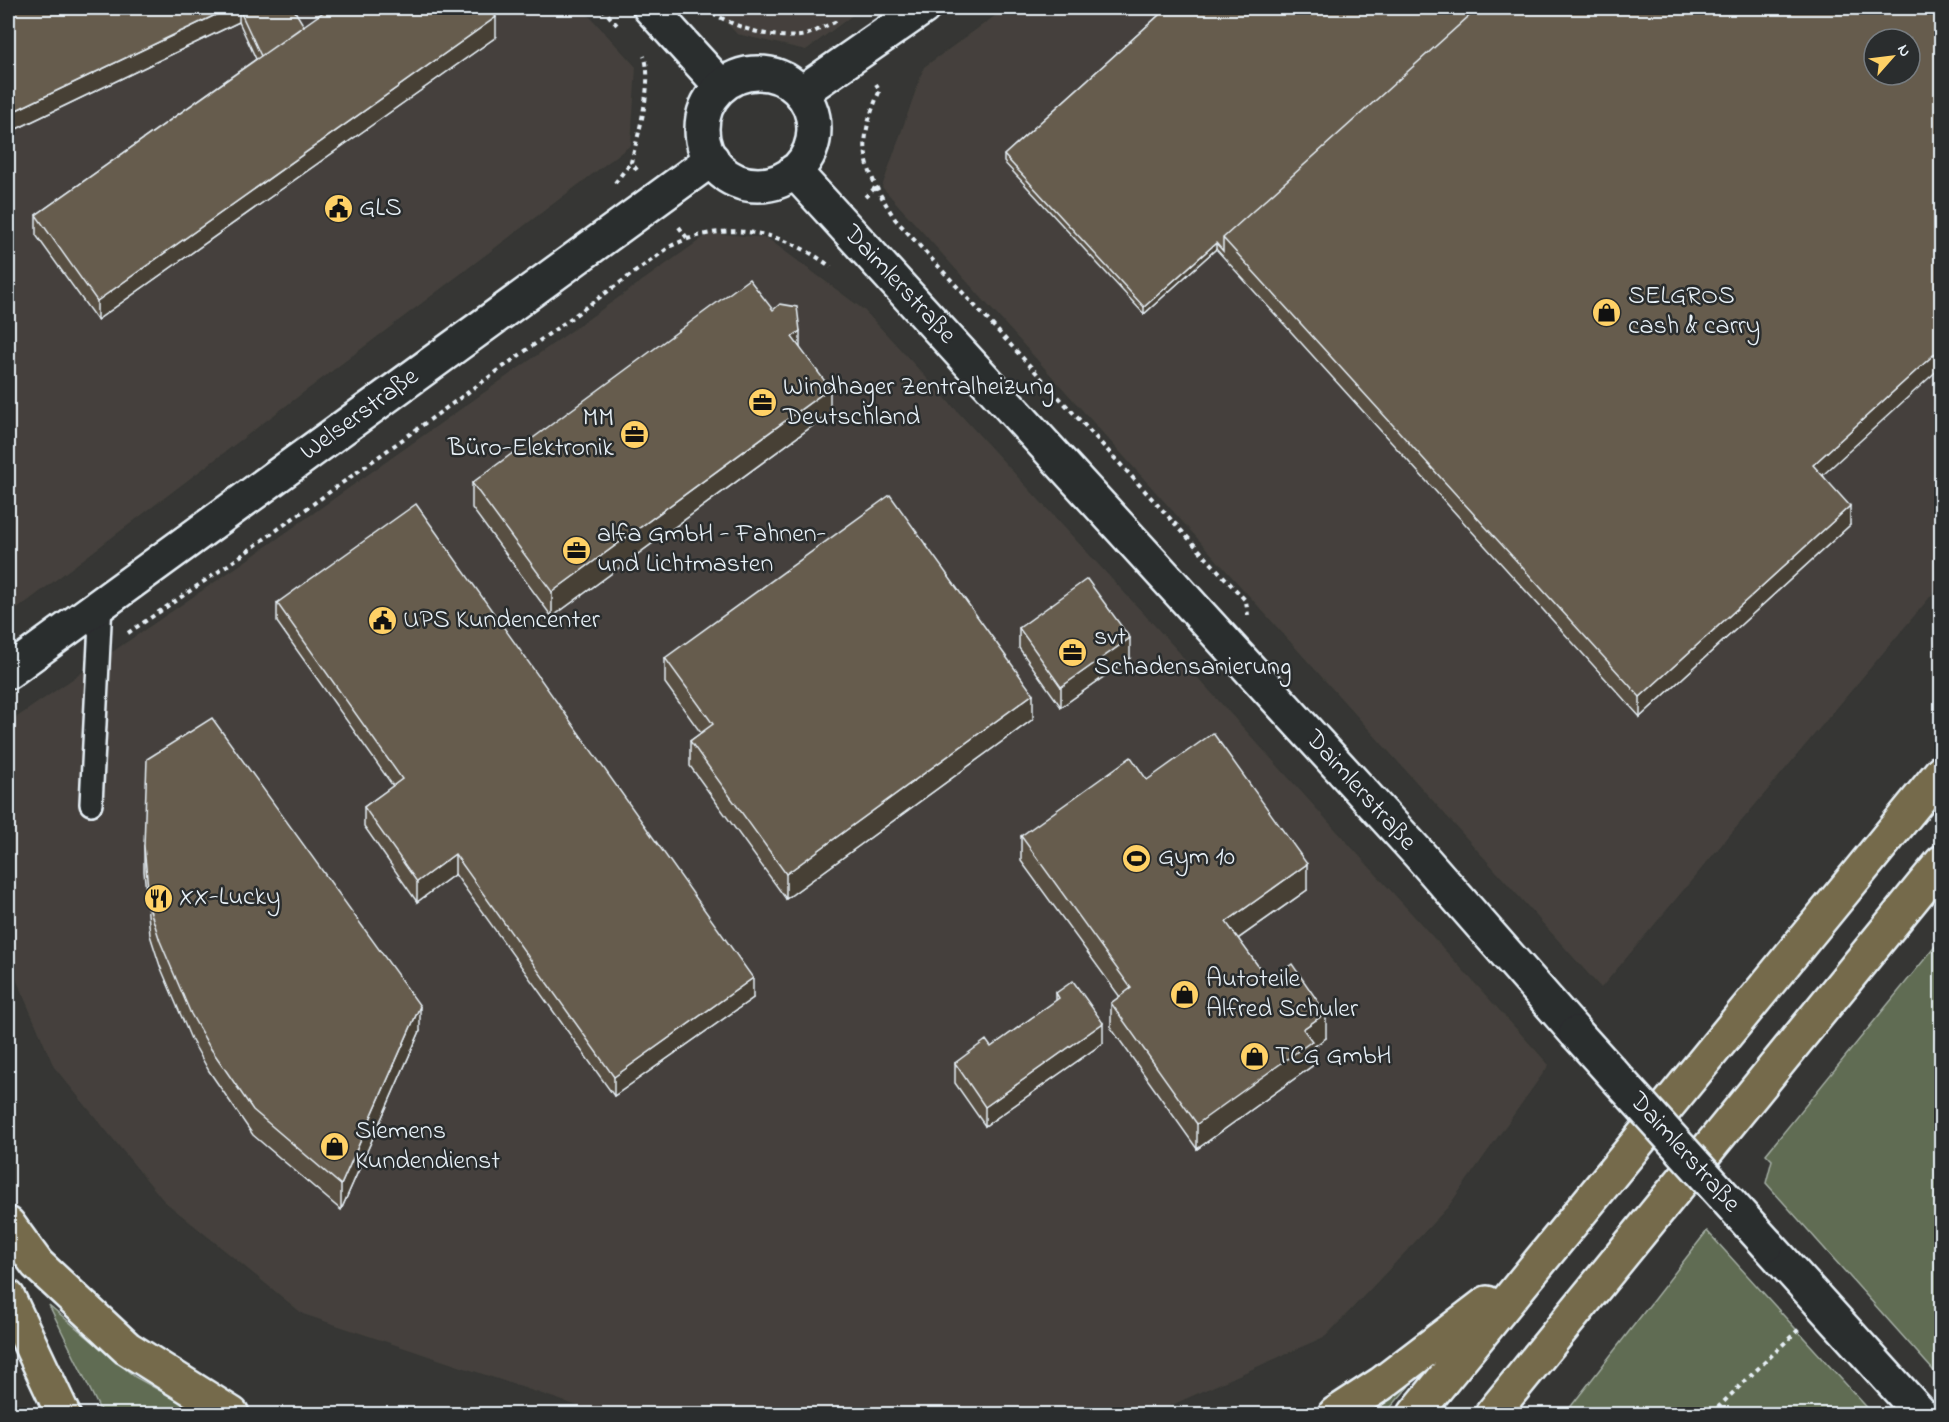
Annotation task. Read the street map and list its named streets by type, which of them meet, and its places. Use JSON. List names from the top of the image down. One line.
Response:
{"streets":{"street":["Daimlerstraße","Welserstraße"]},"crossings":[["Daimlerstraße","Welserstraße"]],"places":{"public building":["GLS","UPS Kundencenter"],"shop":["SELGROS cash & carry","Autoteile Alfred Schuler","TCG GmbH","Siemens Kundendienst"],"office":["Windhager Zentralheizung Deutschland","MM Büro-Elektronik","alfa GmbH - Fahnen- und Lichtmasten","svt Schadensanierung"],"sports":["Gym 10"],"restaurant":["XX-Lucky"]},"north":"top right"}
